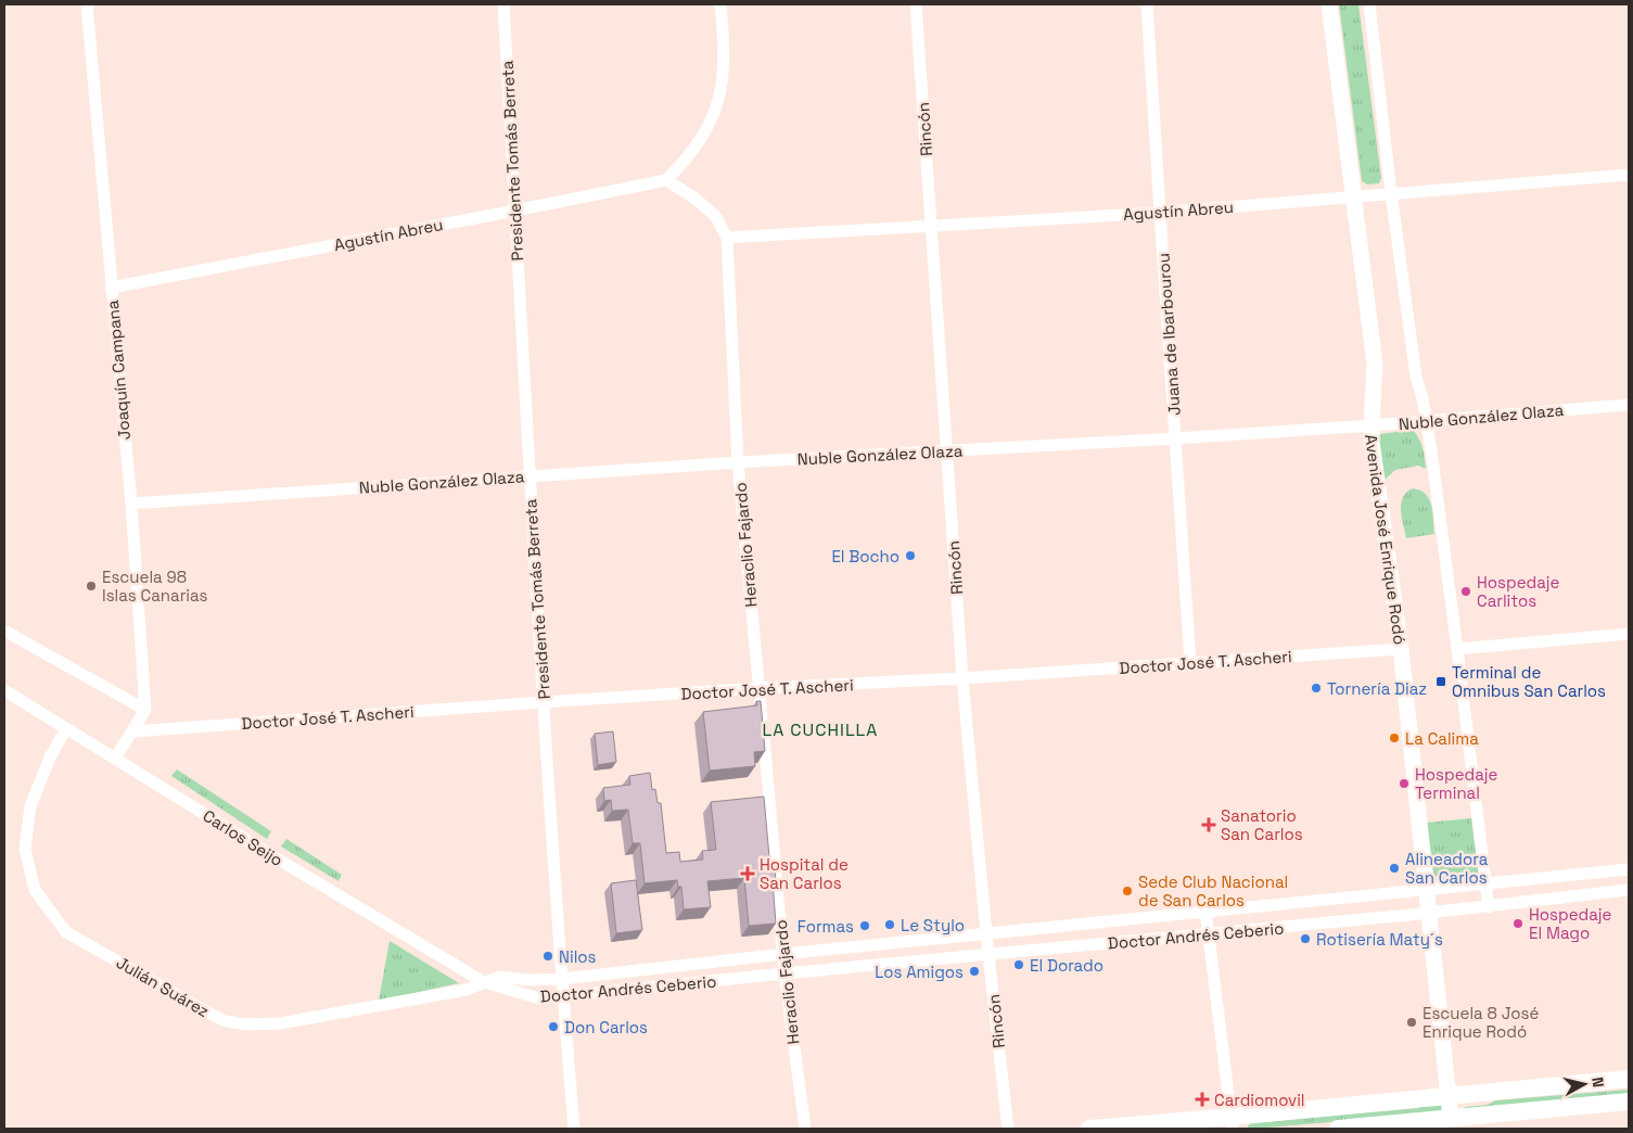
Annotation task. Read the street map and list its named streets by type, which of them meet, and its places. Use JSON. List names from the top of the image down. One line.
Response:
{"streets":{"street":["Rincón","Presidente Tomás Berreta","Agustín Abreu","Juana de Ibarbourou","Joaquín Campana","Nuble González Olaza","Avenida José Enrique Rodó","Heraclio Fajardo","Doctor José T. Ascheri","Carlos Seijo","Doctor Andrés Ceberio","Julián Suárez"]},"crossings":[["Rincón","Agustín Abreu"],["Rincón","Nuble González Olaza"],["Rincón","Doctor José T. Ascheri"],["Rincón","Doctor Andrés Ceberio"],["Presidente Tomás Berreta","Agustín Abreu"],["Presidente Tomás Berreta","Nuble González Olaza"],["Presidente Tomás Berreta","Doctor José T. Ascheri"],["Presidente Tomás Berreta","Doctor Andrés Ceberio"],["Agustín Abreu","Juana de Ibarbourou"],["Agustín Abreu","Joaquín Campana"],["Agustín Abreu","Avenida José Enrique Rodó"],["Agustín Abreu","Heraclio Fajardo"],["Juana de Ibarbourou","Nuble González Olaza"],["Juana de Ibarbourou","Doctor José T. Ascheri"],["Joaquín Campana","Nuble González Olaza"],["Nuble González Olaza","Avenida José Enrique Rodó"],["Nuble González Olaza","Heraclio Fajardo"],["Avenida José Enrique Rodó","Doctor José T. Ascheri"],["Avenida José Enrique Rodó","Doctor Andrés Ceberio"],["Heraclio Fajardo","Doctor José T. Ascheri"],["Heraclio Fajardo","Doctor Andrés Ceberio"],["Carlos Seijo","Doctor Andrés Ceberio"],["Carlos Seijo","Julián Suárez"],["Doctor Andrés Ceberio","Julián Suárez"]],"districts":["LA CUCHILLA"],"places":{"other":["El Bocho","Escuela 98 Islas Canarias","Hospedaje Carlitos","Tornería Diaz","La Calima","Hospedaje Terminal","Alineadora San Carlos","Sede Club Nacional de San Carlos","Hospedaje El Mago","Le Stylo","Formas","Rotisería Maty´s","Nilos","El Dorado","Los Amigos","Escuela 8 José Enrique Rodó","Don Carlos"],"transit":["Terminal de Omnibus San Carlos"],"health":["Sanatorio San Carlos","Hospital de San Carlos","Cardiomovil"]},"north":"right"}
